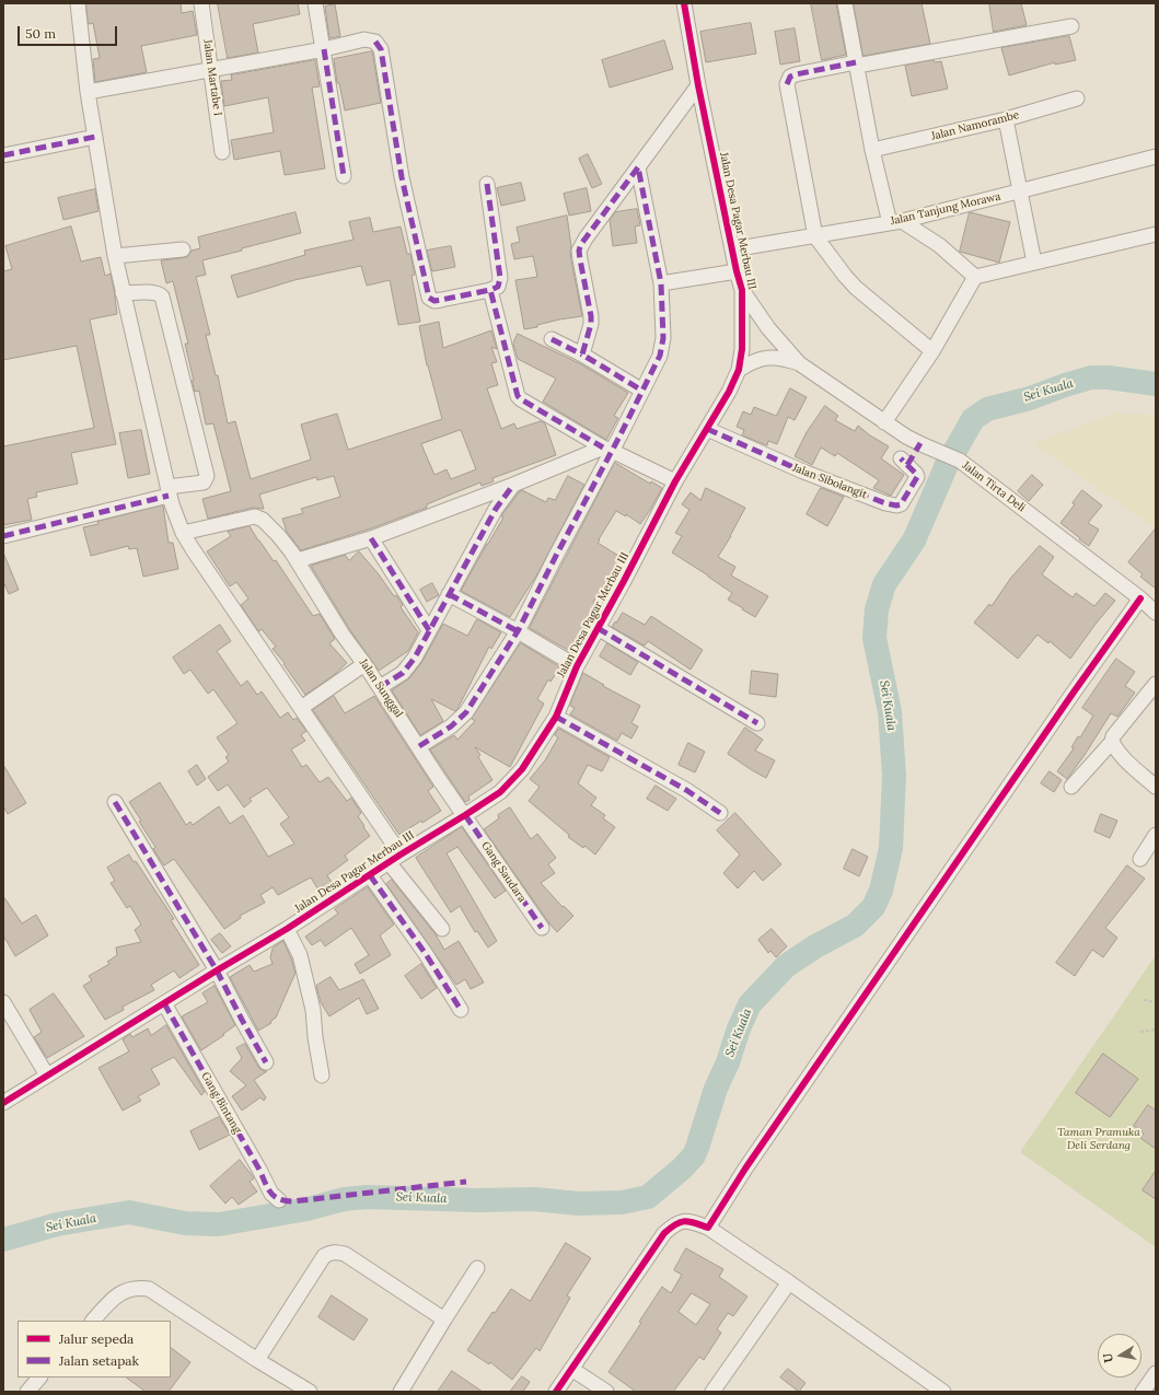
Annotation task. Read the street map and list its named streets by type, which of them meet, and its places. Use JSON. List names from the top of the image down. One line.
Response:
{"streets":{"street":["Jalan Martabe I","Jalan Namorambe","Jalan Tanjung Morawa","Jalan Desa Pagar Merbau III","Jalan Sibolangit","Jalan Tirta Deli","Jalan Sunggal","Gang Saudara","Gang Bintang"]},"crossings":[["Jalan Tanjung Morawa","Jalan Desa Pagar Merbau III"],["Jalan Desa Pagar Merbau III","Jalan Sibolangit"],["Jalan Desa Pagar Merbau III","Jalan Tirta Deli"],["Jalan Desa Pagar Merbau III","Jalan Sunggal"],["Jalan Desa Pagar Merbau III","Gang Saudara"],["Jalan Desa Pagar Merbau III","Gang Bintang"],["Jalan Sibolangit","Jalan Tirta Deli"],["Jalan Sunggal","Gang Saudara"]],"water":["Sei Kuala"],"parks":["Taman Pramuka Deli Serdang"],"legend":["Jalur sepeda","Jalan setapak"],"scale_bar":"50 m","north":"left"}
